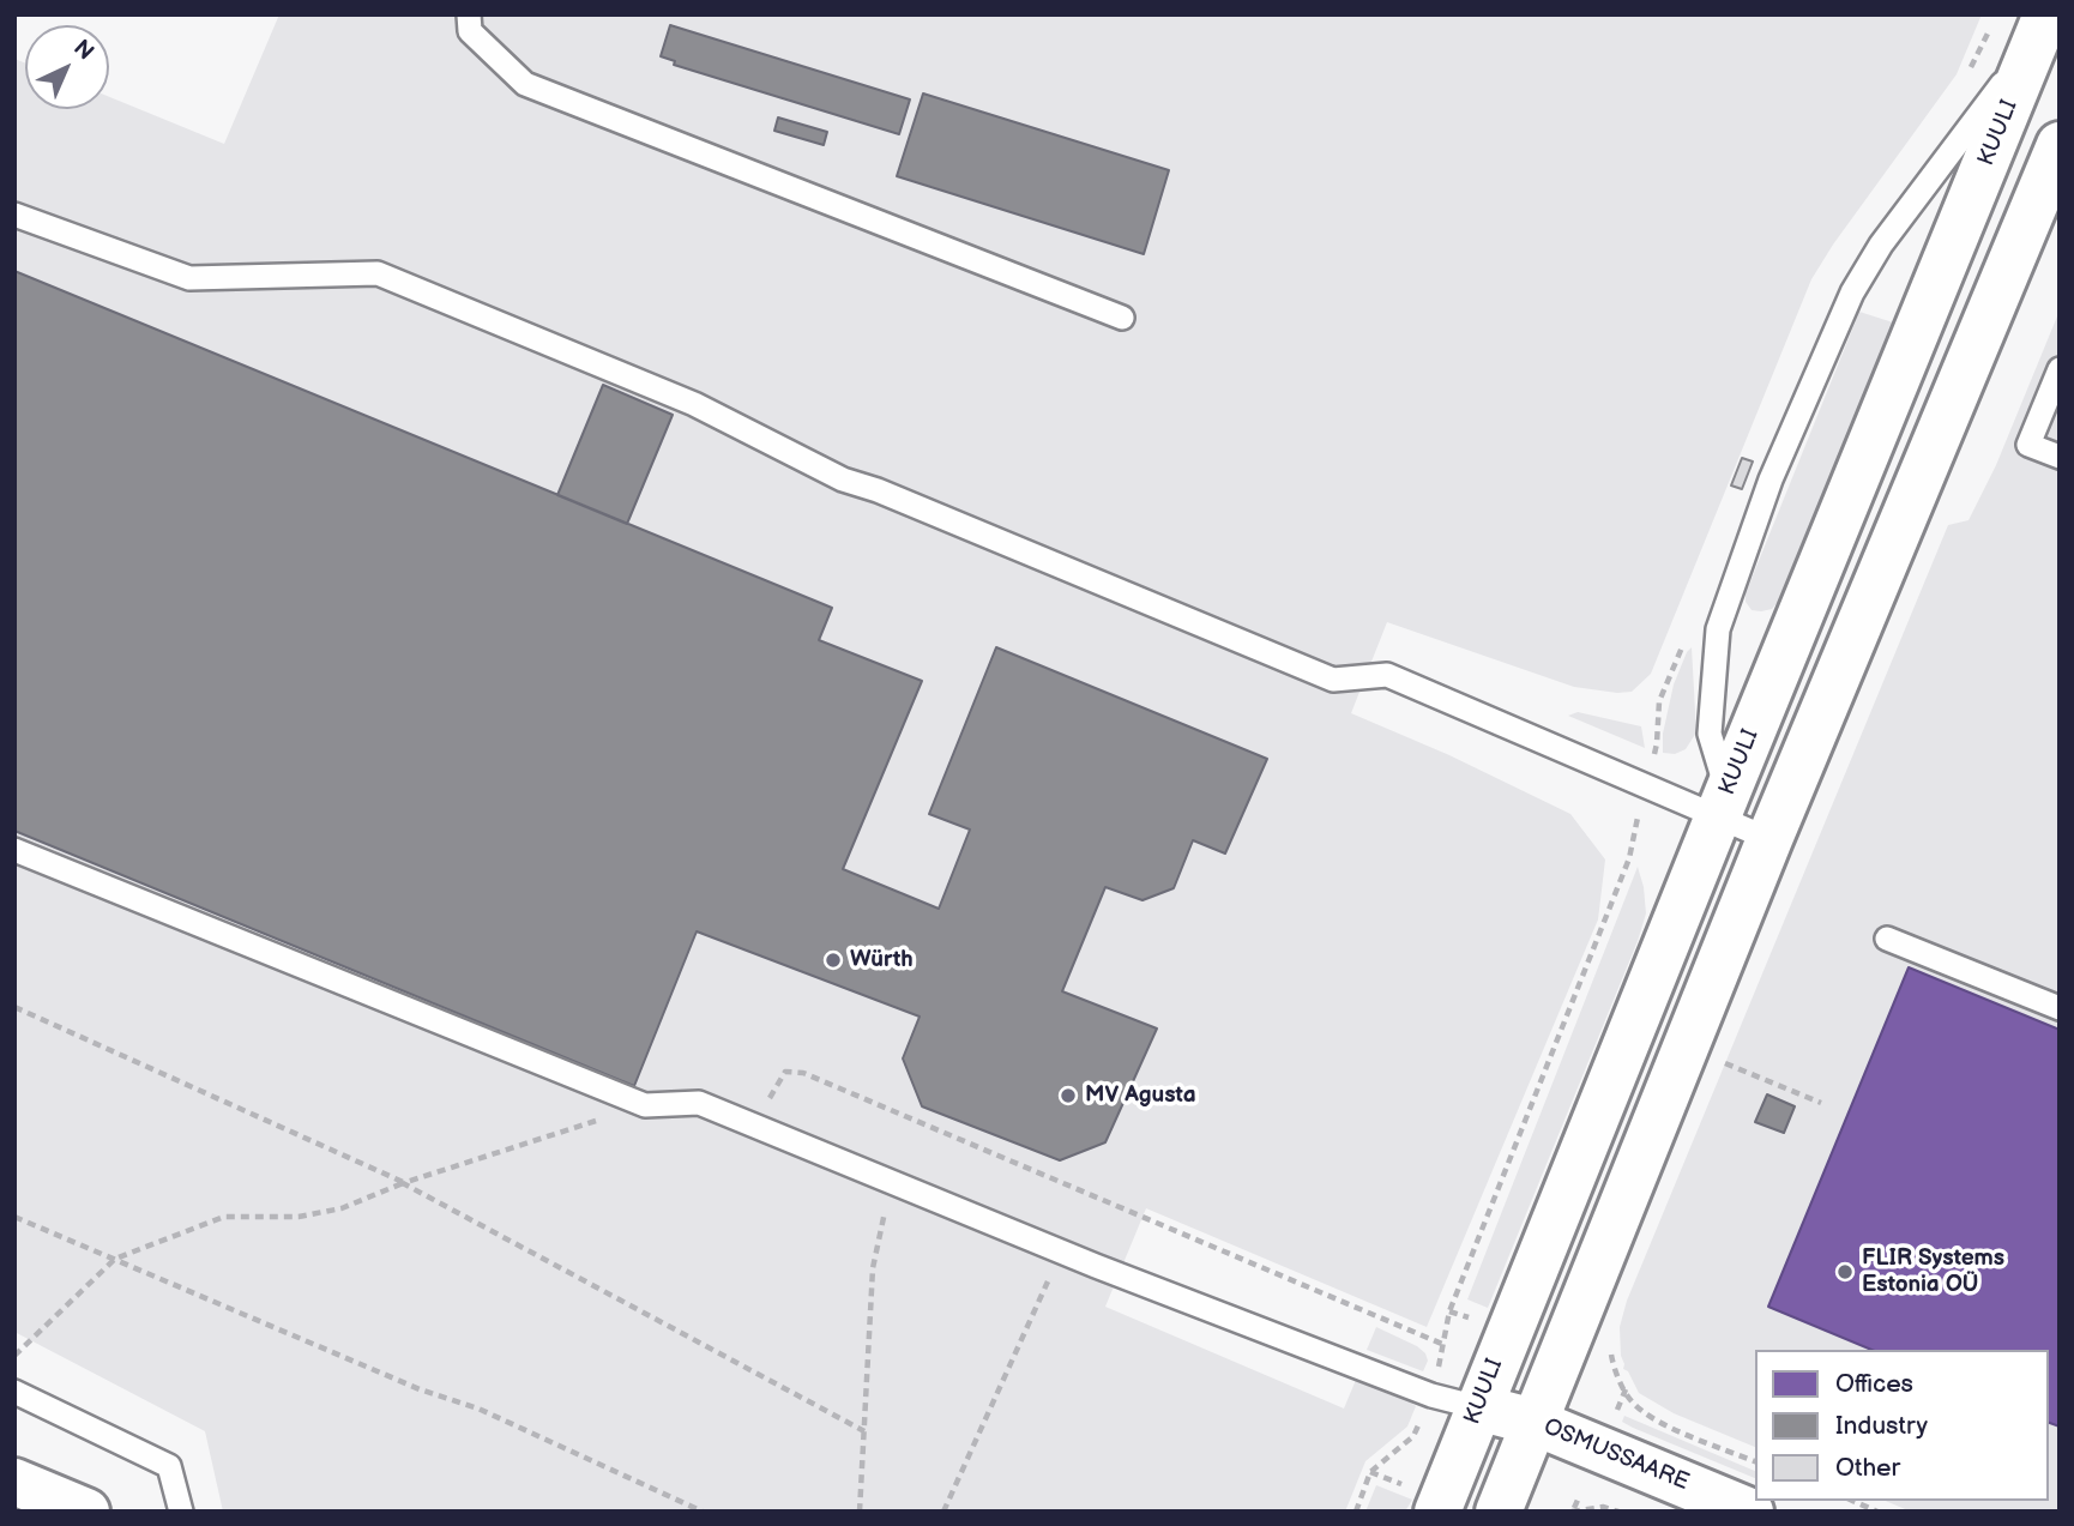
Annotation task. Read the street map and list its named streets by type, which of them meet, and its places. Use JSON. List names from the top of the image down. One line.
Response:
{"streets":{"main road":["KUULI","OSMUSSAARE"]},"crossings":[["KUULI","OSMUSSAARE"]],"places":["Würth","MV Agusta","FLIR Systems Estonia OÜ"],"legend":["Offices","Industry","Other"],"north":"top right"}
